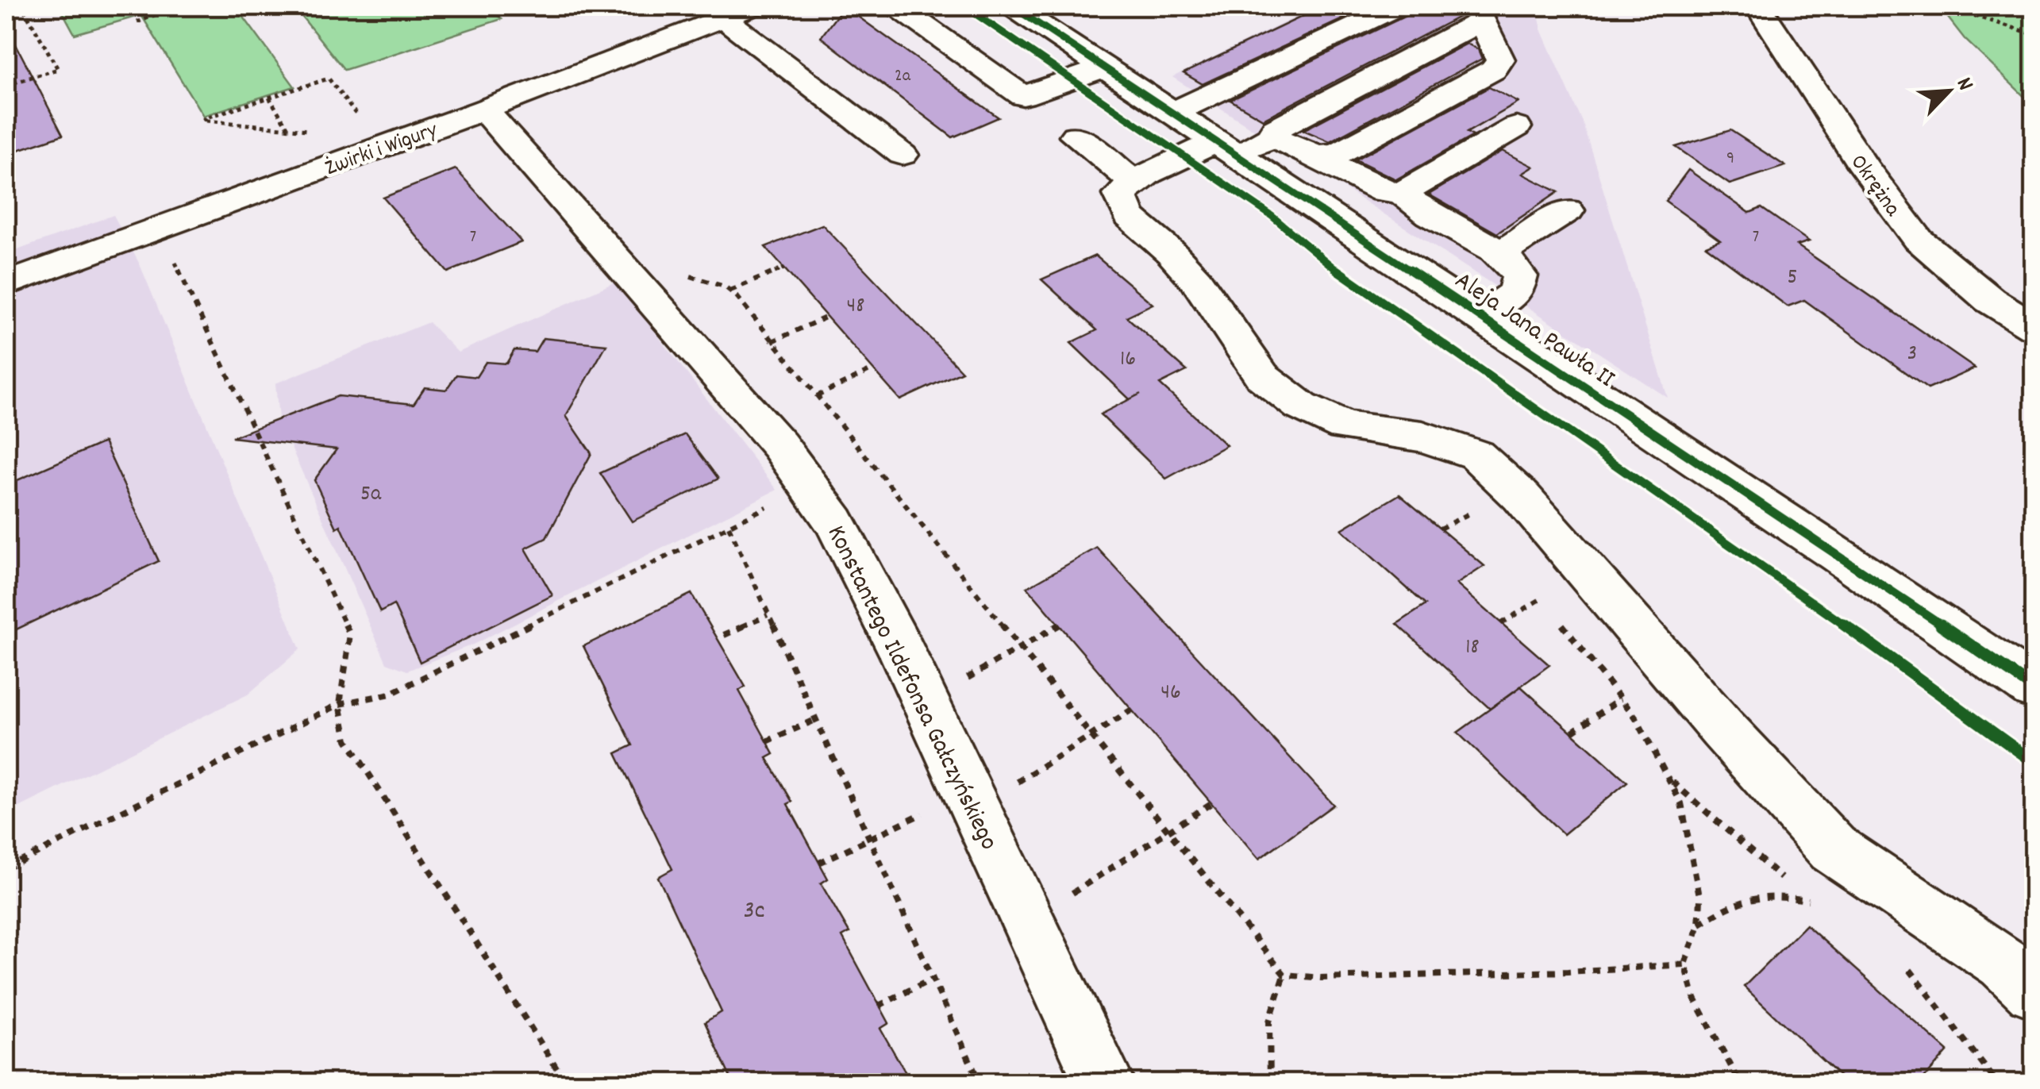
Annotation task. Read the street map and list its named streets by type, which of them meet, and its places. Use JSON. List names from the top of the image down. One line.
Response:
{"streets":{"street":["Żwirki i Wigury","Okrężna","Aleja Jana Pawła II","Konstantego Ildefonsa Gałczyńskiego"]},"crossings":[["Żwirki i Wigury","Konstantego Ildefonsa Gałczyńskiego"]],"house_numbers":["2a","9","7","7","5","48","3","16","5a","18","46","3c"],"north":"top right"}
